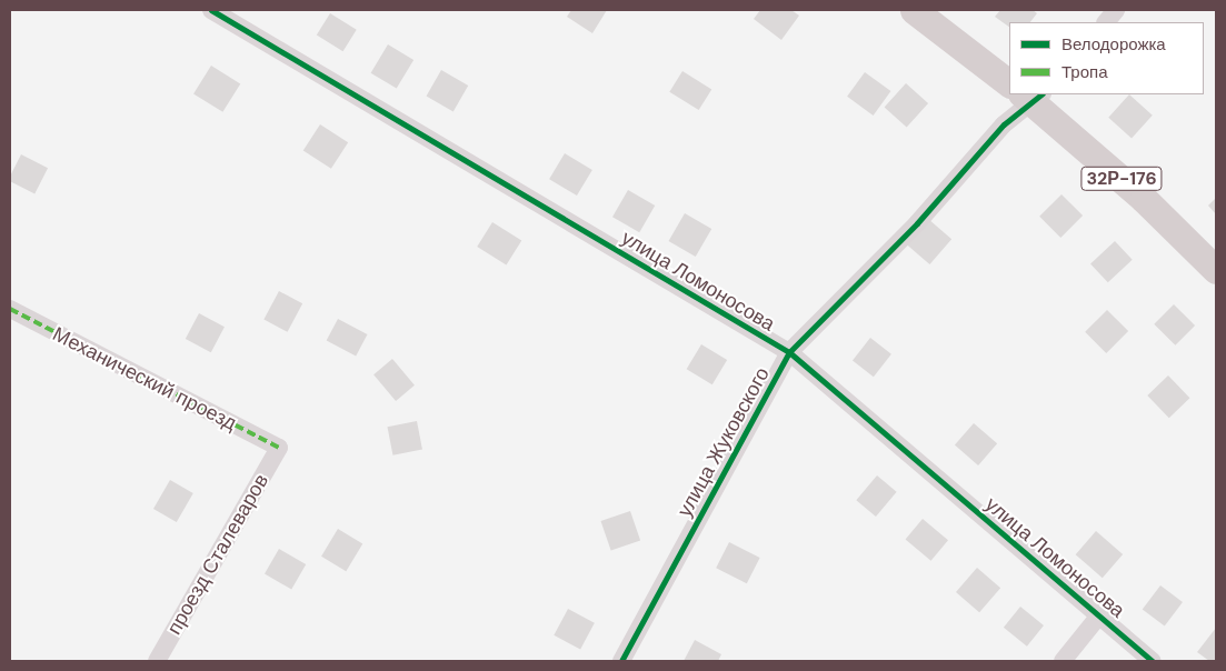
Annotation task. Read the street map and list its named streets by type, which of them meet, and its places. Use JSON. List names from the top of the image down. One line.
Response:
{"streets":{"main road":["32Р-176"],"street":["улица Ломоносова","Механический проезд","улица Жуковского","проезд Сталеваров"]},"crossings":[["32Р-176","улица Жуковского"],["улица Ломоносова","улица Жуковского"],["Механический проезд","проезд Сталеваров"]],"legend":["Велодорожка","Тропа"]}
